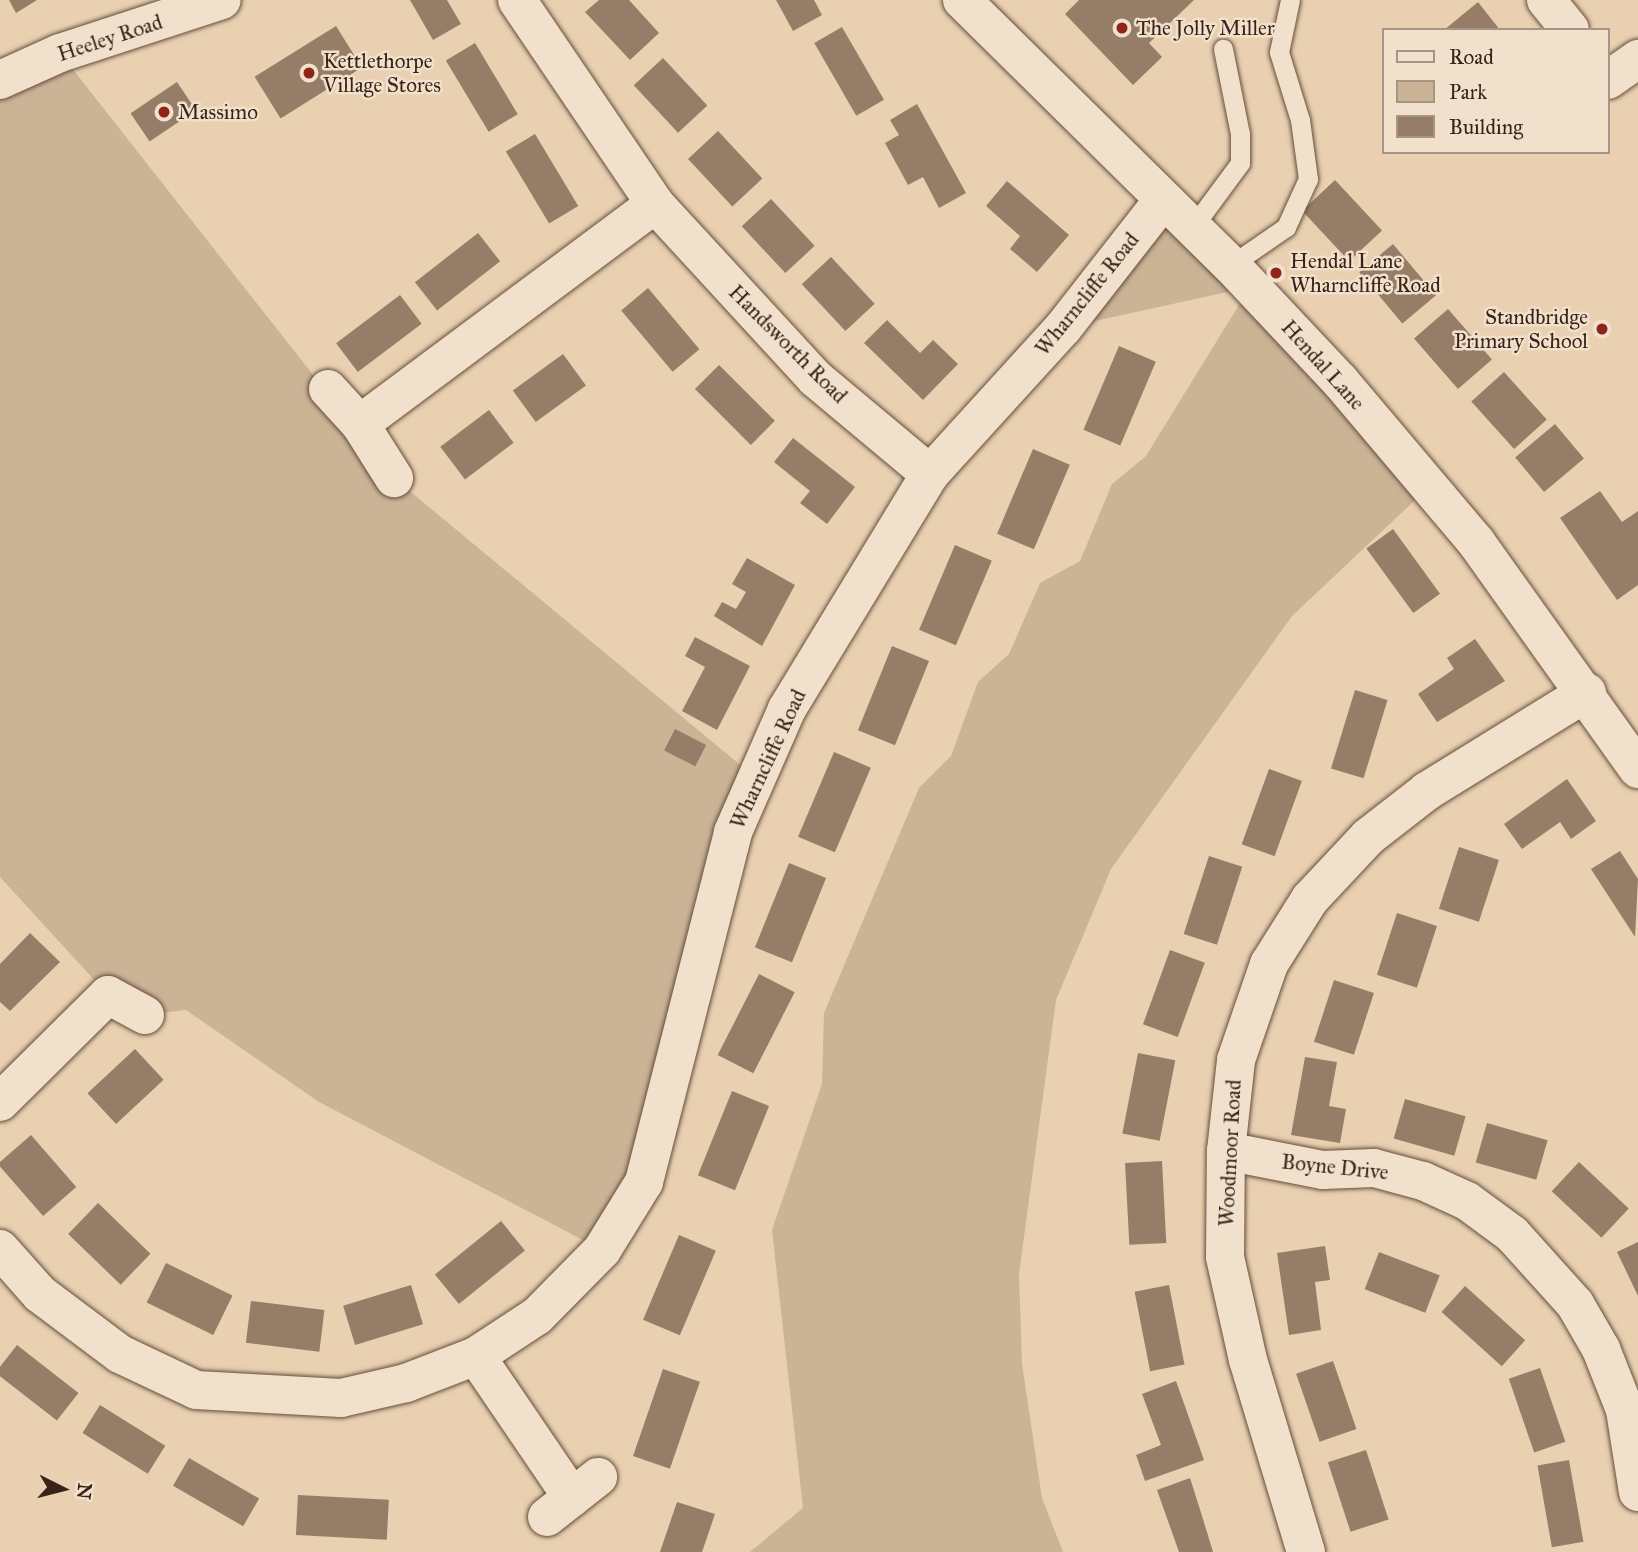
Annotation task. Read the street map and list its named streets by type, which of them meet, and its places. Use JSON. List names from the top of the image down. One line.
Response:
{"streets":{"street":["Heeley Road","Wharncliffe Road","Handsworth Road","Hendal Lane","Woodmoor Road","Boyne Drive"]},"crossings":[["Wharncliffe Road","Handsworth Road"],["Wharncliffe Road","Hendal Lane"],["Hendal Lane","Woodmoor Road"],["Woodmoor Road","Boyne Drive"]],"places":["The Jolly Miller","Kettlethorpe Village Stores","Massimo","Hendal Lane Wharncliffe Road","Standbridge Primary School"],"legend":["Road","Park","Building"],"north":"right"}
